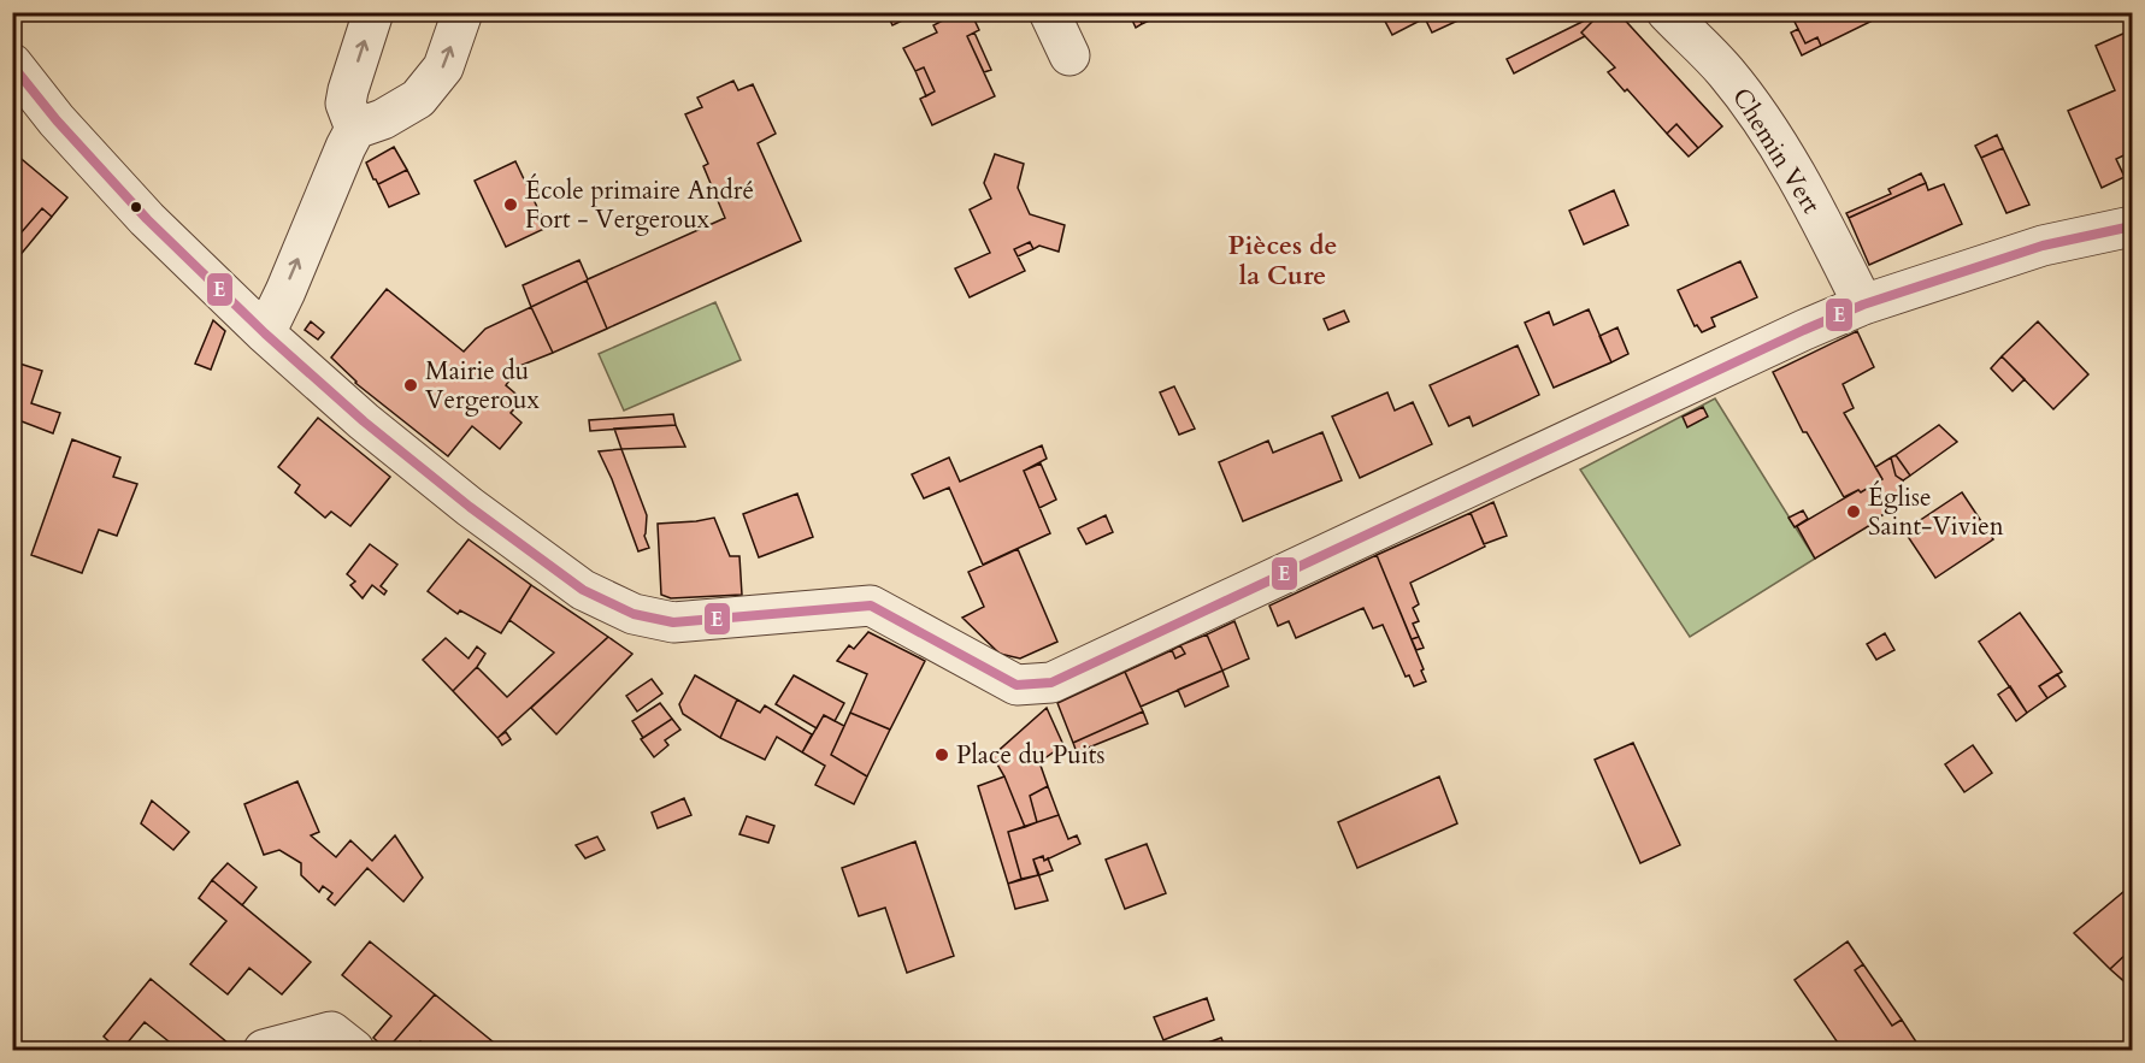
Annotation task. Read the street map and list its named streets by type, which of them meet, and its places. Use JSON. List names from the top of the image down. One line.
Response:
{"streets":{"street":["Chemin Vert"]},"districts":["Pièces de la Cure"],"places":["École primaire André Fort - Vergeroux","Mairie du Vergeroux","Église Saint-Vivien","Place du Puits"],"lines":["transit line E"]}
